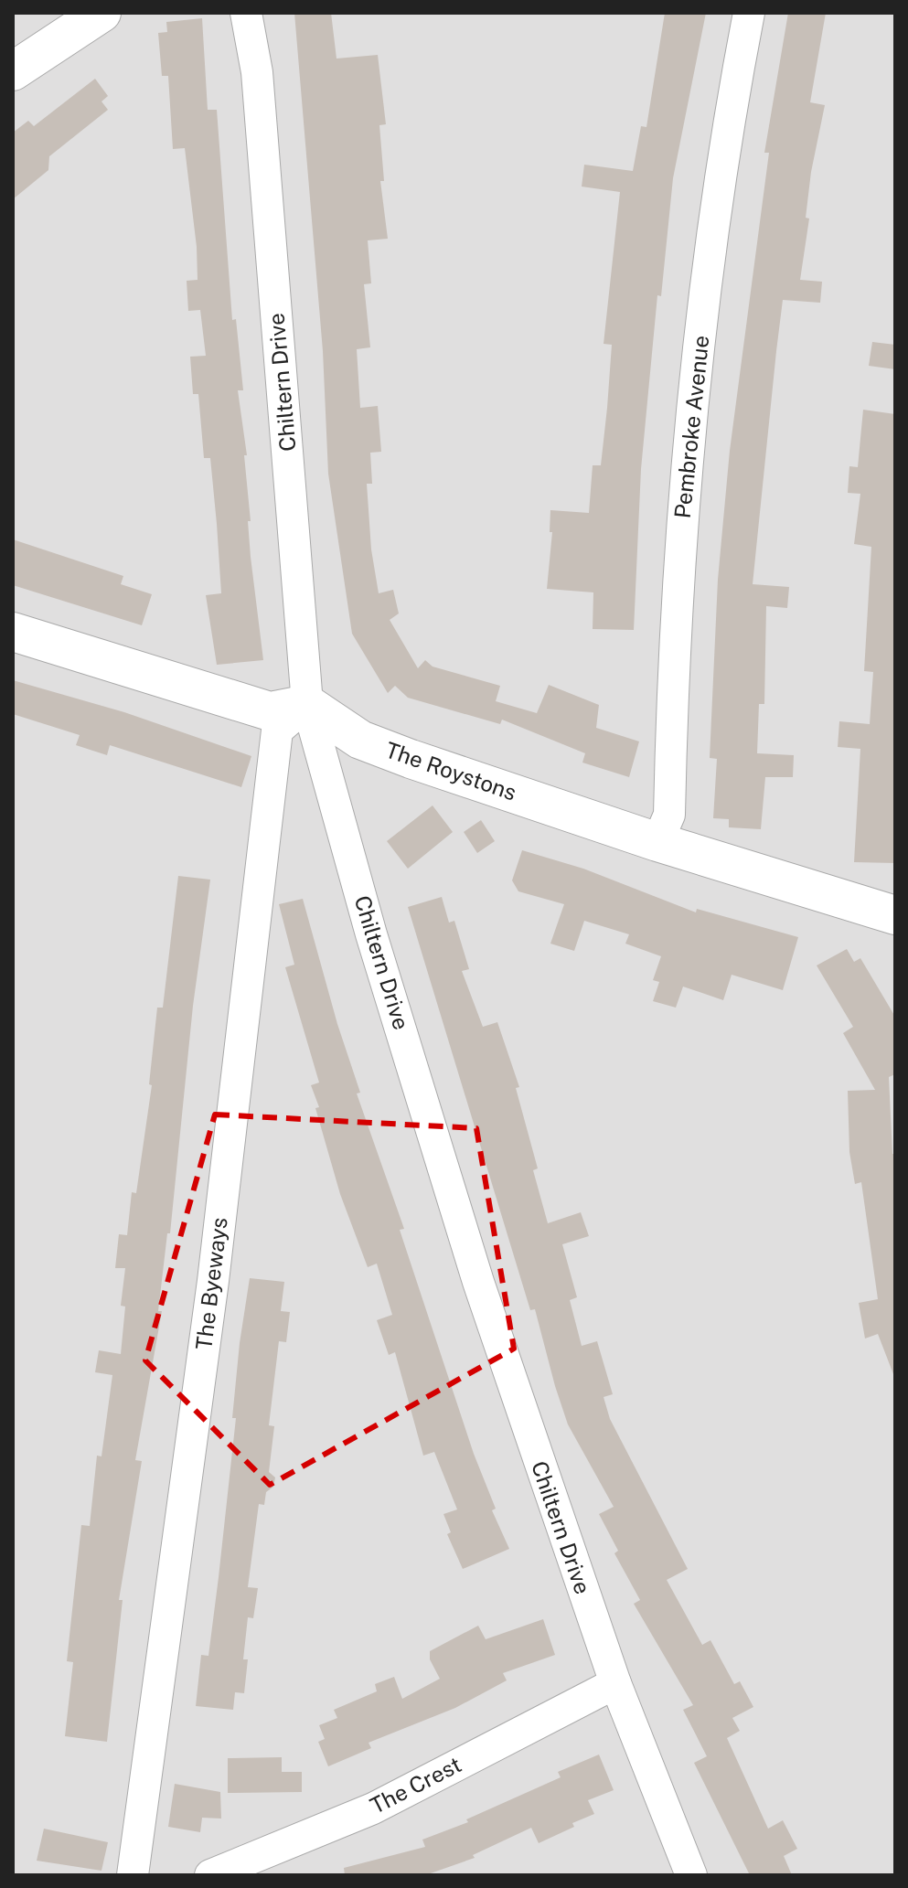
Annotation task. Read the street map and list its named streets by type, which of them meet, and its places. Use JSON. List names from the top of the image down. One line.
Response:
{"streets":{"street":["Chiltern Drive","Pembroke Avenue","The Roystons","The Byeways","The Crest"]},"crossings":[["Chiltern Drive","The Roystons"],["Chiltern Drive","The Byeways"],["Chiltern Drive","The Crest"],["Pembroke Avenue","The Roystons"],["The Roystons","The Byeways"]]}
